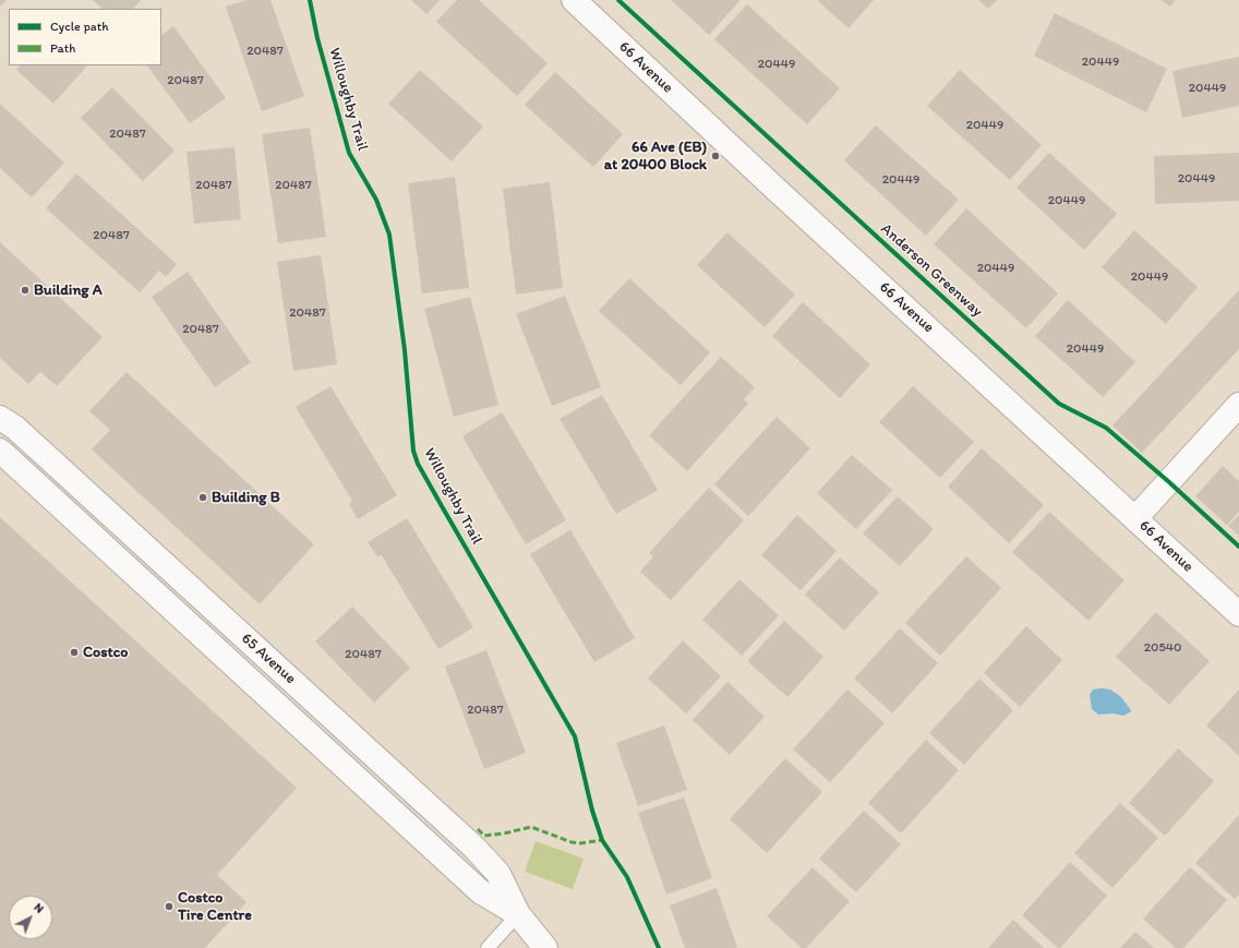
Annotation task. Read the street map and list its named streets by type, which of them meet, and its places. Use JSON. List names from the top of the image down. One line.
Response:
{"streets":{"street":["66 Avenue","65 Avenue"],"cycle path":["Willoughby Trail","Anderson Greenway"]},"places":["66 Ave (EB) at 20400 Block","Building A","Building B","Costco","Costco Tire Centre"],"house_numbers":["20487","20449","20449","20487","20449","20449","20487","20449","20449","20487","20487","20449","20487","20449","20449","20487","20487","20449","20540","20487","20487"],"legend":["Cycle path","Path"],"north":"top right"}
